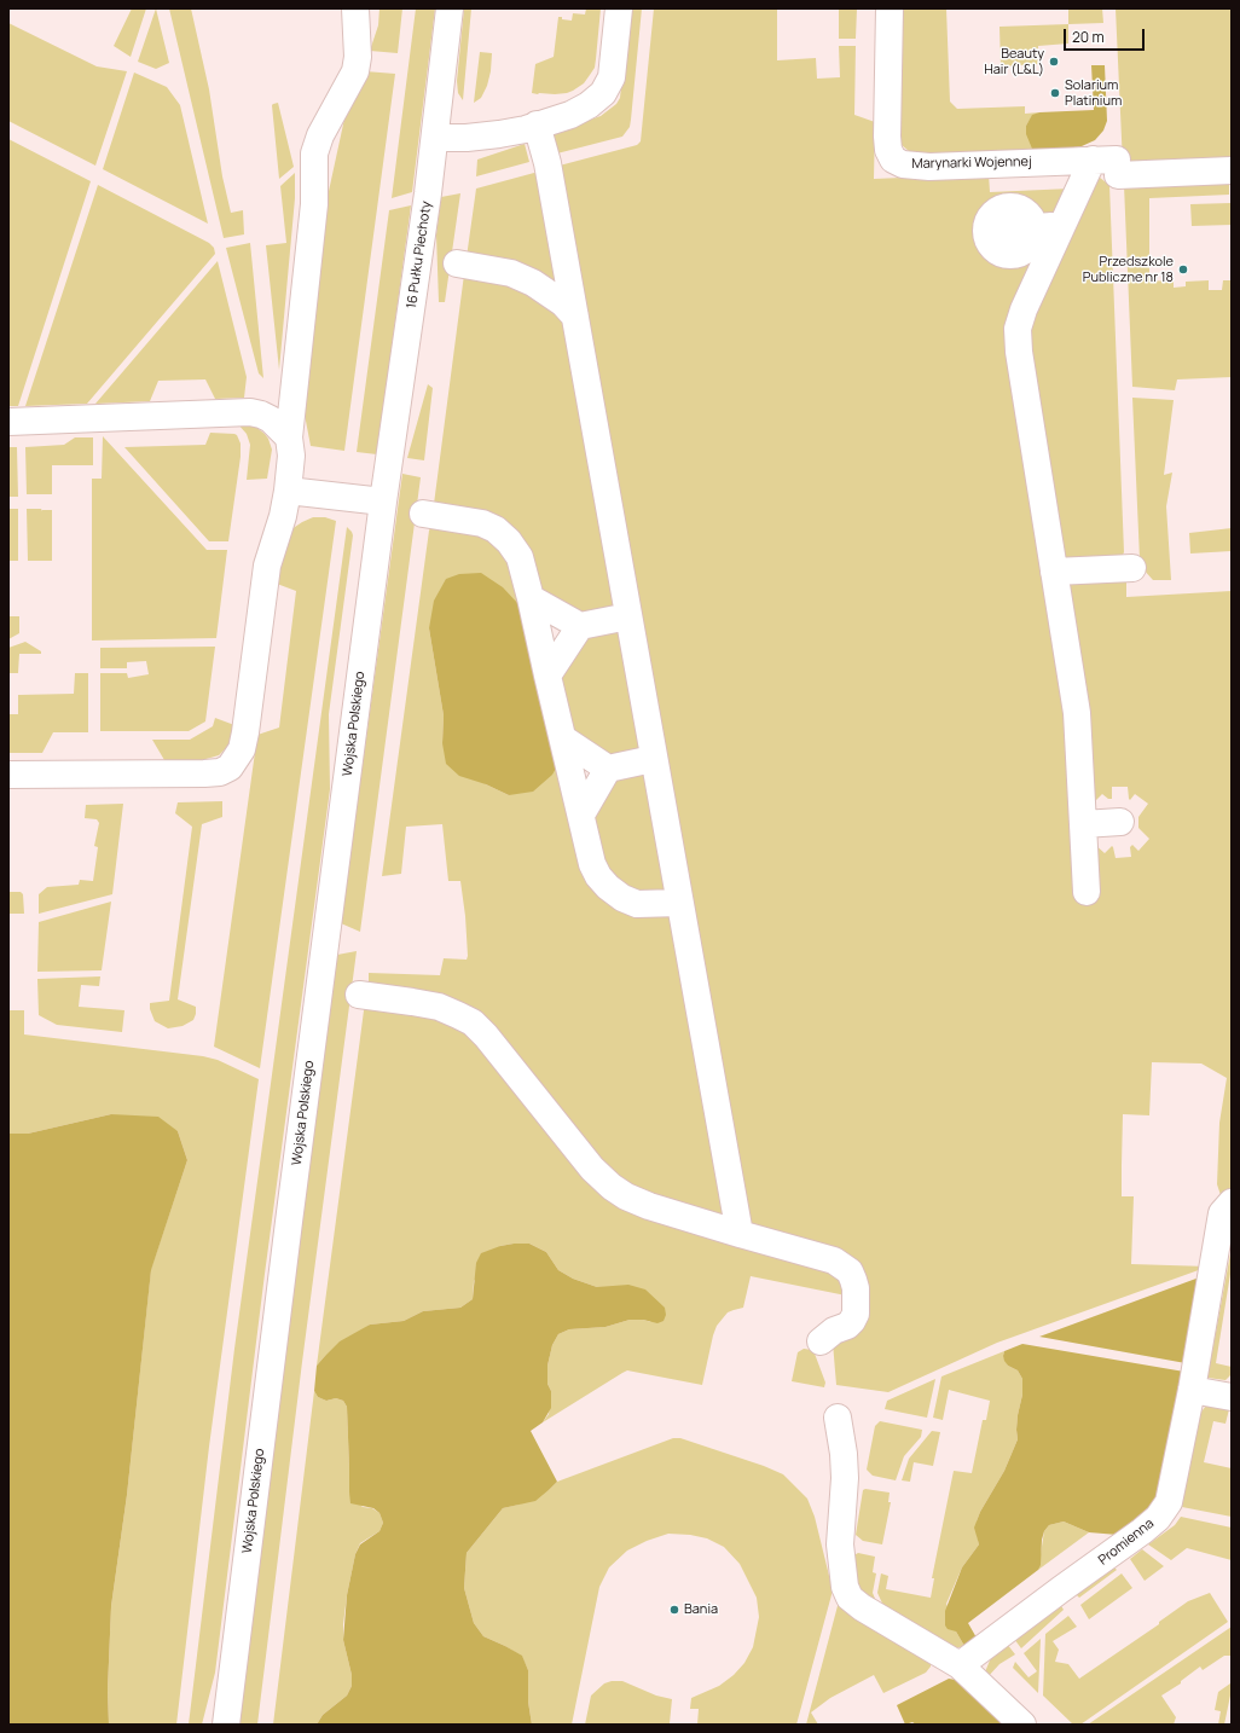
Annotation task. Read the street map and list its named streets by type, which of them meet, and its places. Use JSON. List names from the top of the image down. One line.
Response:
{"streets":{"street":["Marynarki Wojennej","16 Pułku Piechoty","Wojska Polskiego","Promienna"]},"crossings":[["16 Pułku Piechoty","Wojska Polskiego"]],"places":["Beauty Hair (L&L)","Solarium Platinium","Przedszkole Publiczne nr 18","Bania"],"scale_bar":"20 m"}
